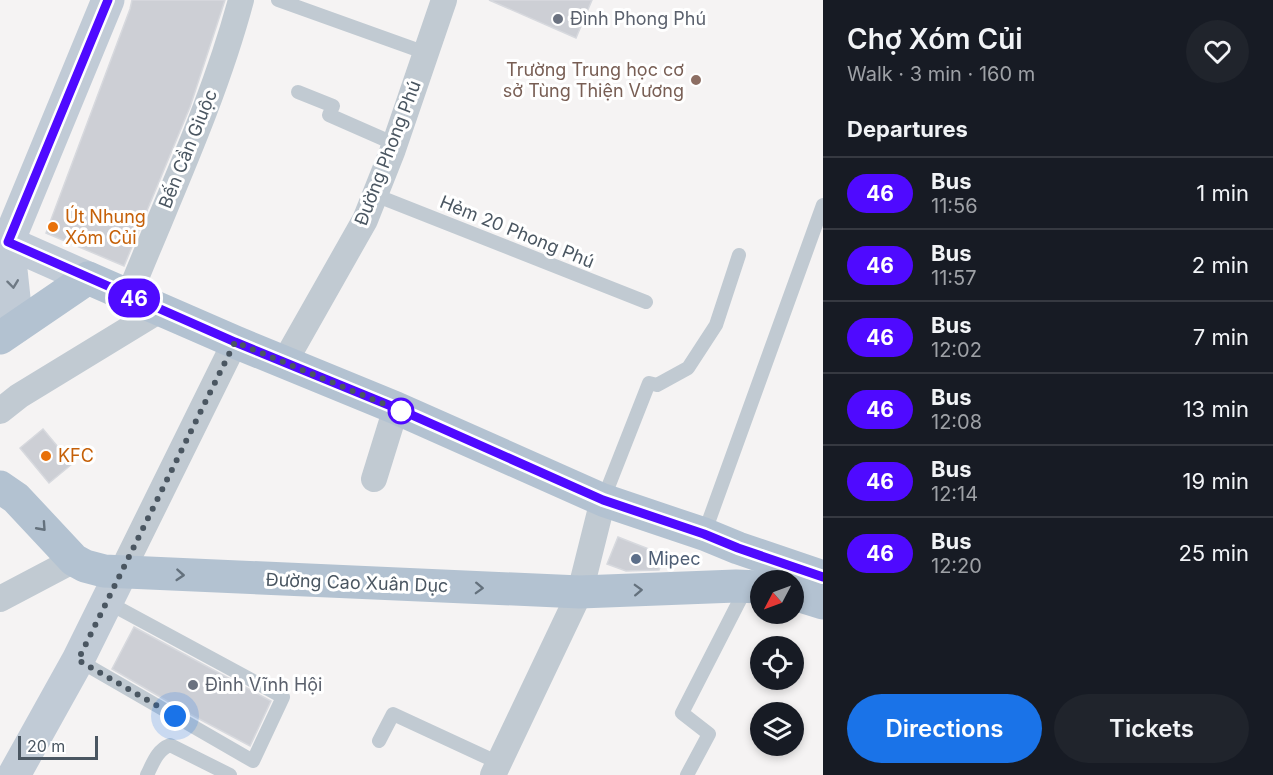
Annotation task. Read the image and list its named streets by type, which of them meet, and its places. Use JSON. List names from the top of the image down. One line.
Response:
{"streets":{"main road":["Đường Cao Xuân Dục"],"street":["Bến Cần Giuộc","Đường Phong Phú"],"lane":["Hẻm 20 Phong Phú"]},"crossings":[["Đường Phong Phú","Hẻm 20 Phong Phú"]],"places":["Đình Phong Phú","Trường Trung học cơ sở Tùng Thiện Vương","Út Nhung Xóm Củi","KFC","Mipec","Đình Vĩnh Hội"],"lines":["bus line 46"],"scale_bar":"20 m","north":"bottom left","page":{"on_map":"46","heading":[["Chợ Xóm Củi","Walk · 3 min · 160 m"],"Departures"],"list":[{"mark":"46","name":"Bus","note":"11:56","value":"1 min"},{"mark":"46","name":"Bus","note":"11:57","value":"2 min"},{"mark":"46","name":"Bus","note":"12:02","value":"7 min"},{"mark":"46","name":"Bus","note":"12:08","value":"13 min"},{"mark":"46","name":"Bus","note":"12:14","value":"19 min"},{"mark":"46","name":"Bus","note":"12:20","value":"25 min"}],"buttons":["Directions","Tickets"],"scale":"20 m"}}
